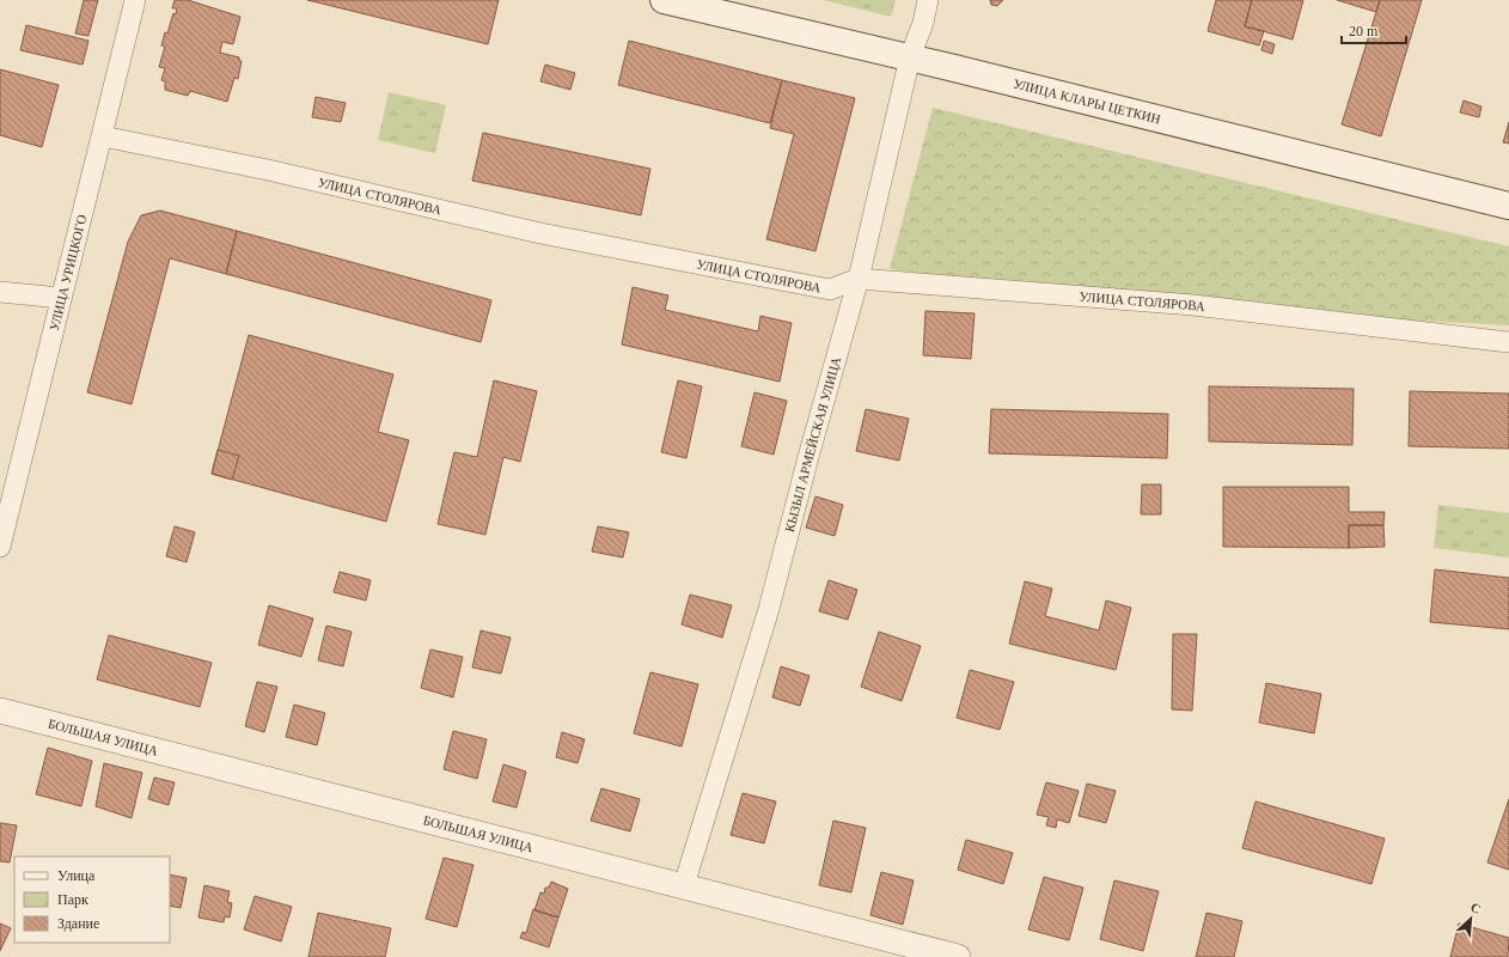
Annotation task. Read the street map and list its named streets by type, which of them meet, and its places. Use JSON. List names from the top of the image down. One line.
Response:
{"streets":{"main road":["УЛИЦА КЛАРЫ ЦЕТКИН"],"street":["УЛИЦА СТОЛЯРОВА","УЛИЦА УРИЦКОГО","КЫЗЫЛ АРМЕЙСКАЯ УЛИЦА","БОЛЬШАЯ УЛИЦА"]},"crossings":[["УЛИЦА КЛАРЫ ЦЕТКИН","КЫЗЫЛ АРМЕЙСКАЯ УЛИЦА"],["УЛИЦА СТОЛЯРОВА","УЛИЦА УРИЦКОГО"],["УЛИЦА СТОЛЯРОВА","КЫЗЫЛ АРМЕЙСКАЯ УЛИЦА"],["КЫЗЫЛ АРМЕЙСКАЯ УЛИЦА","БОЛЬШАЯ УЛИЦА"]],"legend":["Улица","Парк","Здание"],"scale_bar":"20 m","north":"top right"}
